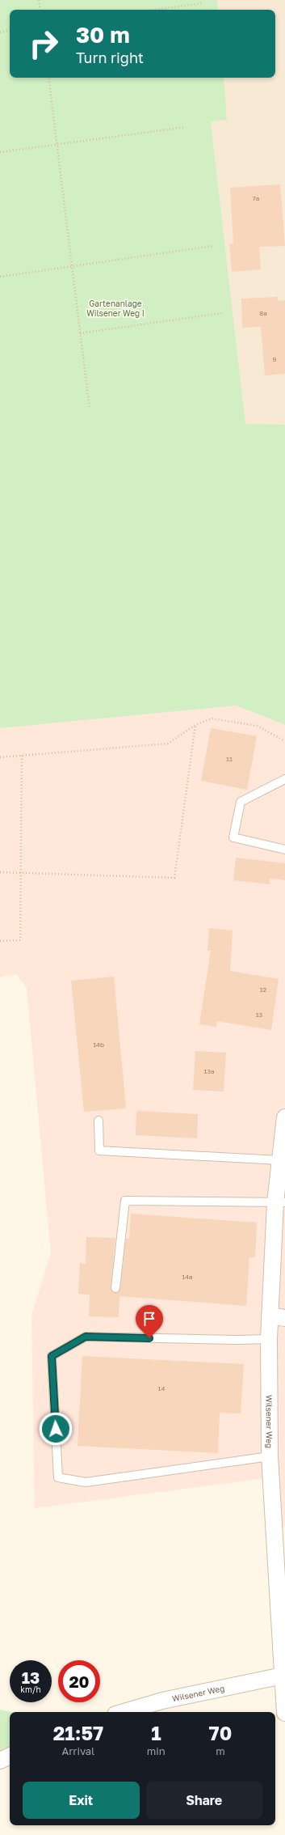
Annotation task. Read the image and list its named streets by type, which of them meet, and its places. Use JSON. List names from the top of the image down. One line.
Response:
{"streets":{"street":["Wilsener Weg"]},"parks":["Gartenanlage Wilsener Weg I"],"house_numbers":["7a","8a","9","11","12","13","14b","13a","14a","14"],"page":{"turn":["30 m","Turn right"],"speed":"13 km/h","limit":"20","eta":["21:57","Arrival","1","min","70","m"],"buttons":["Exit","Share"]}}
